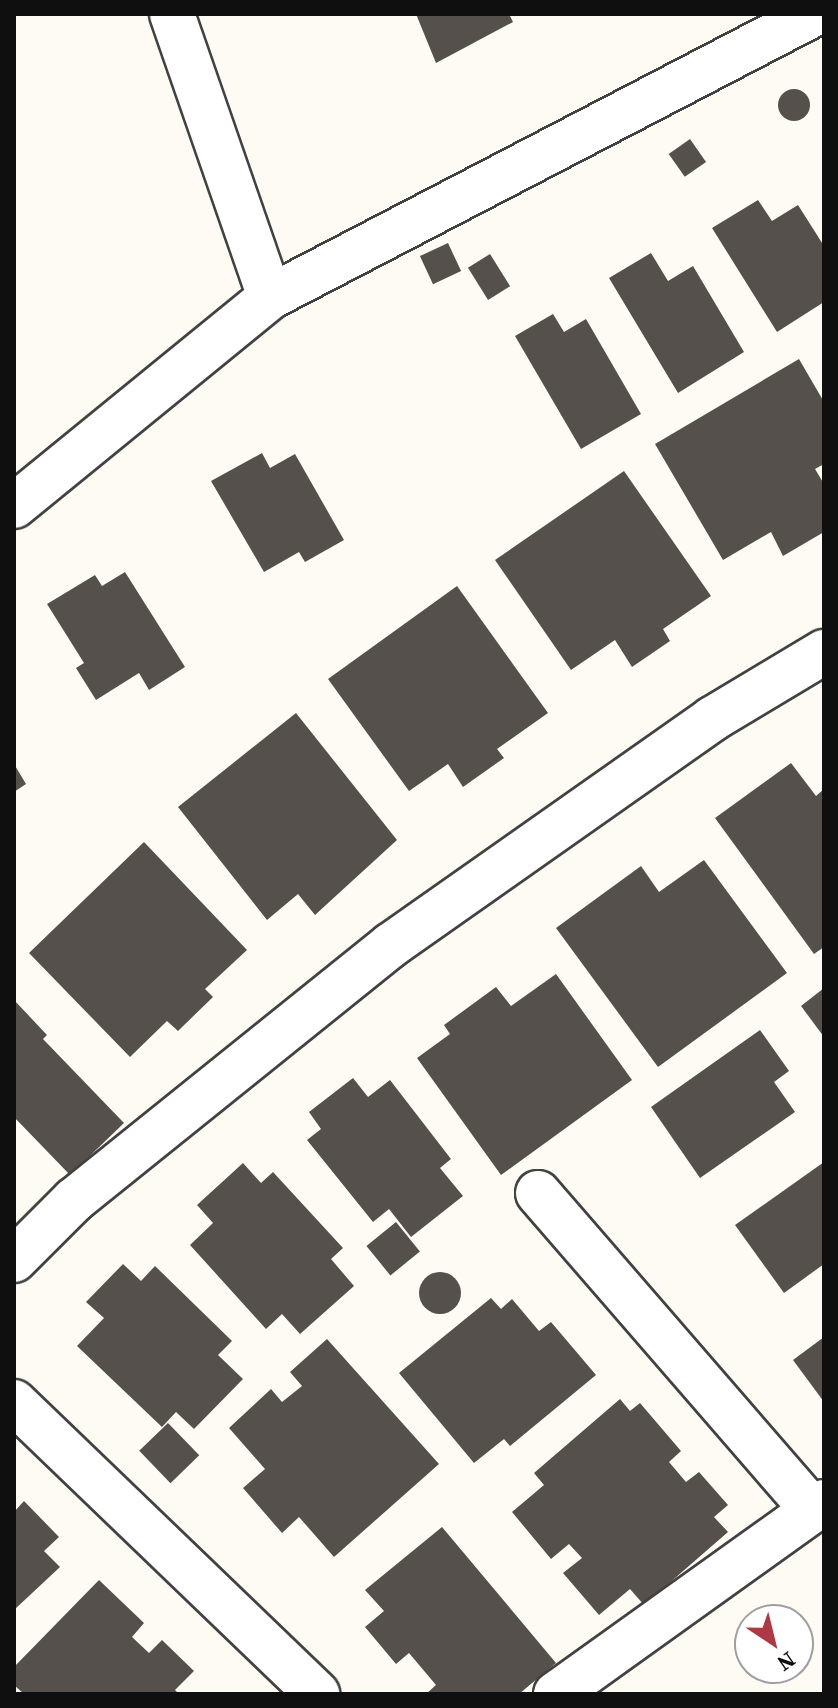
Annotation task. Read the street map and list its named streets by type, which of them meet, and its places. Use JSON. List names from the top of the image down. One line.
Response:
{"north":"bottom right"}
